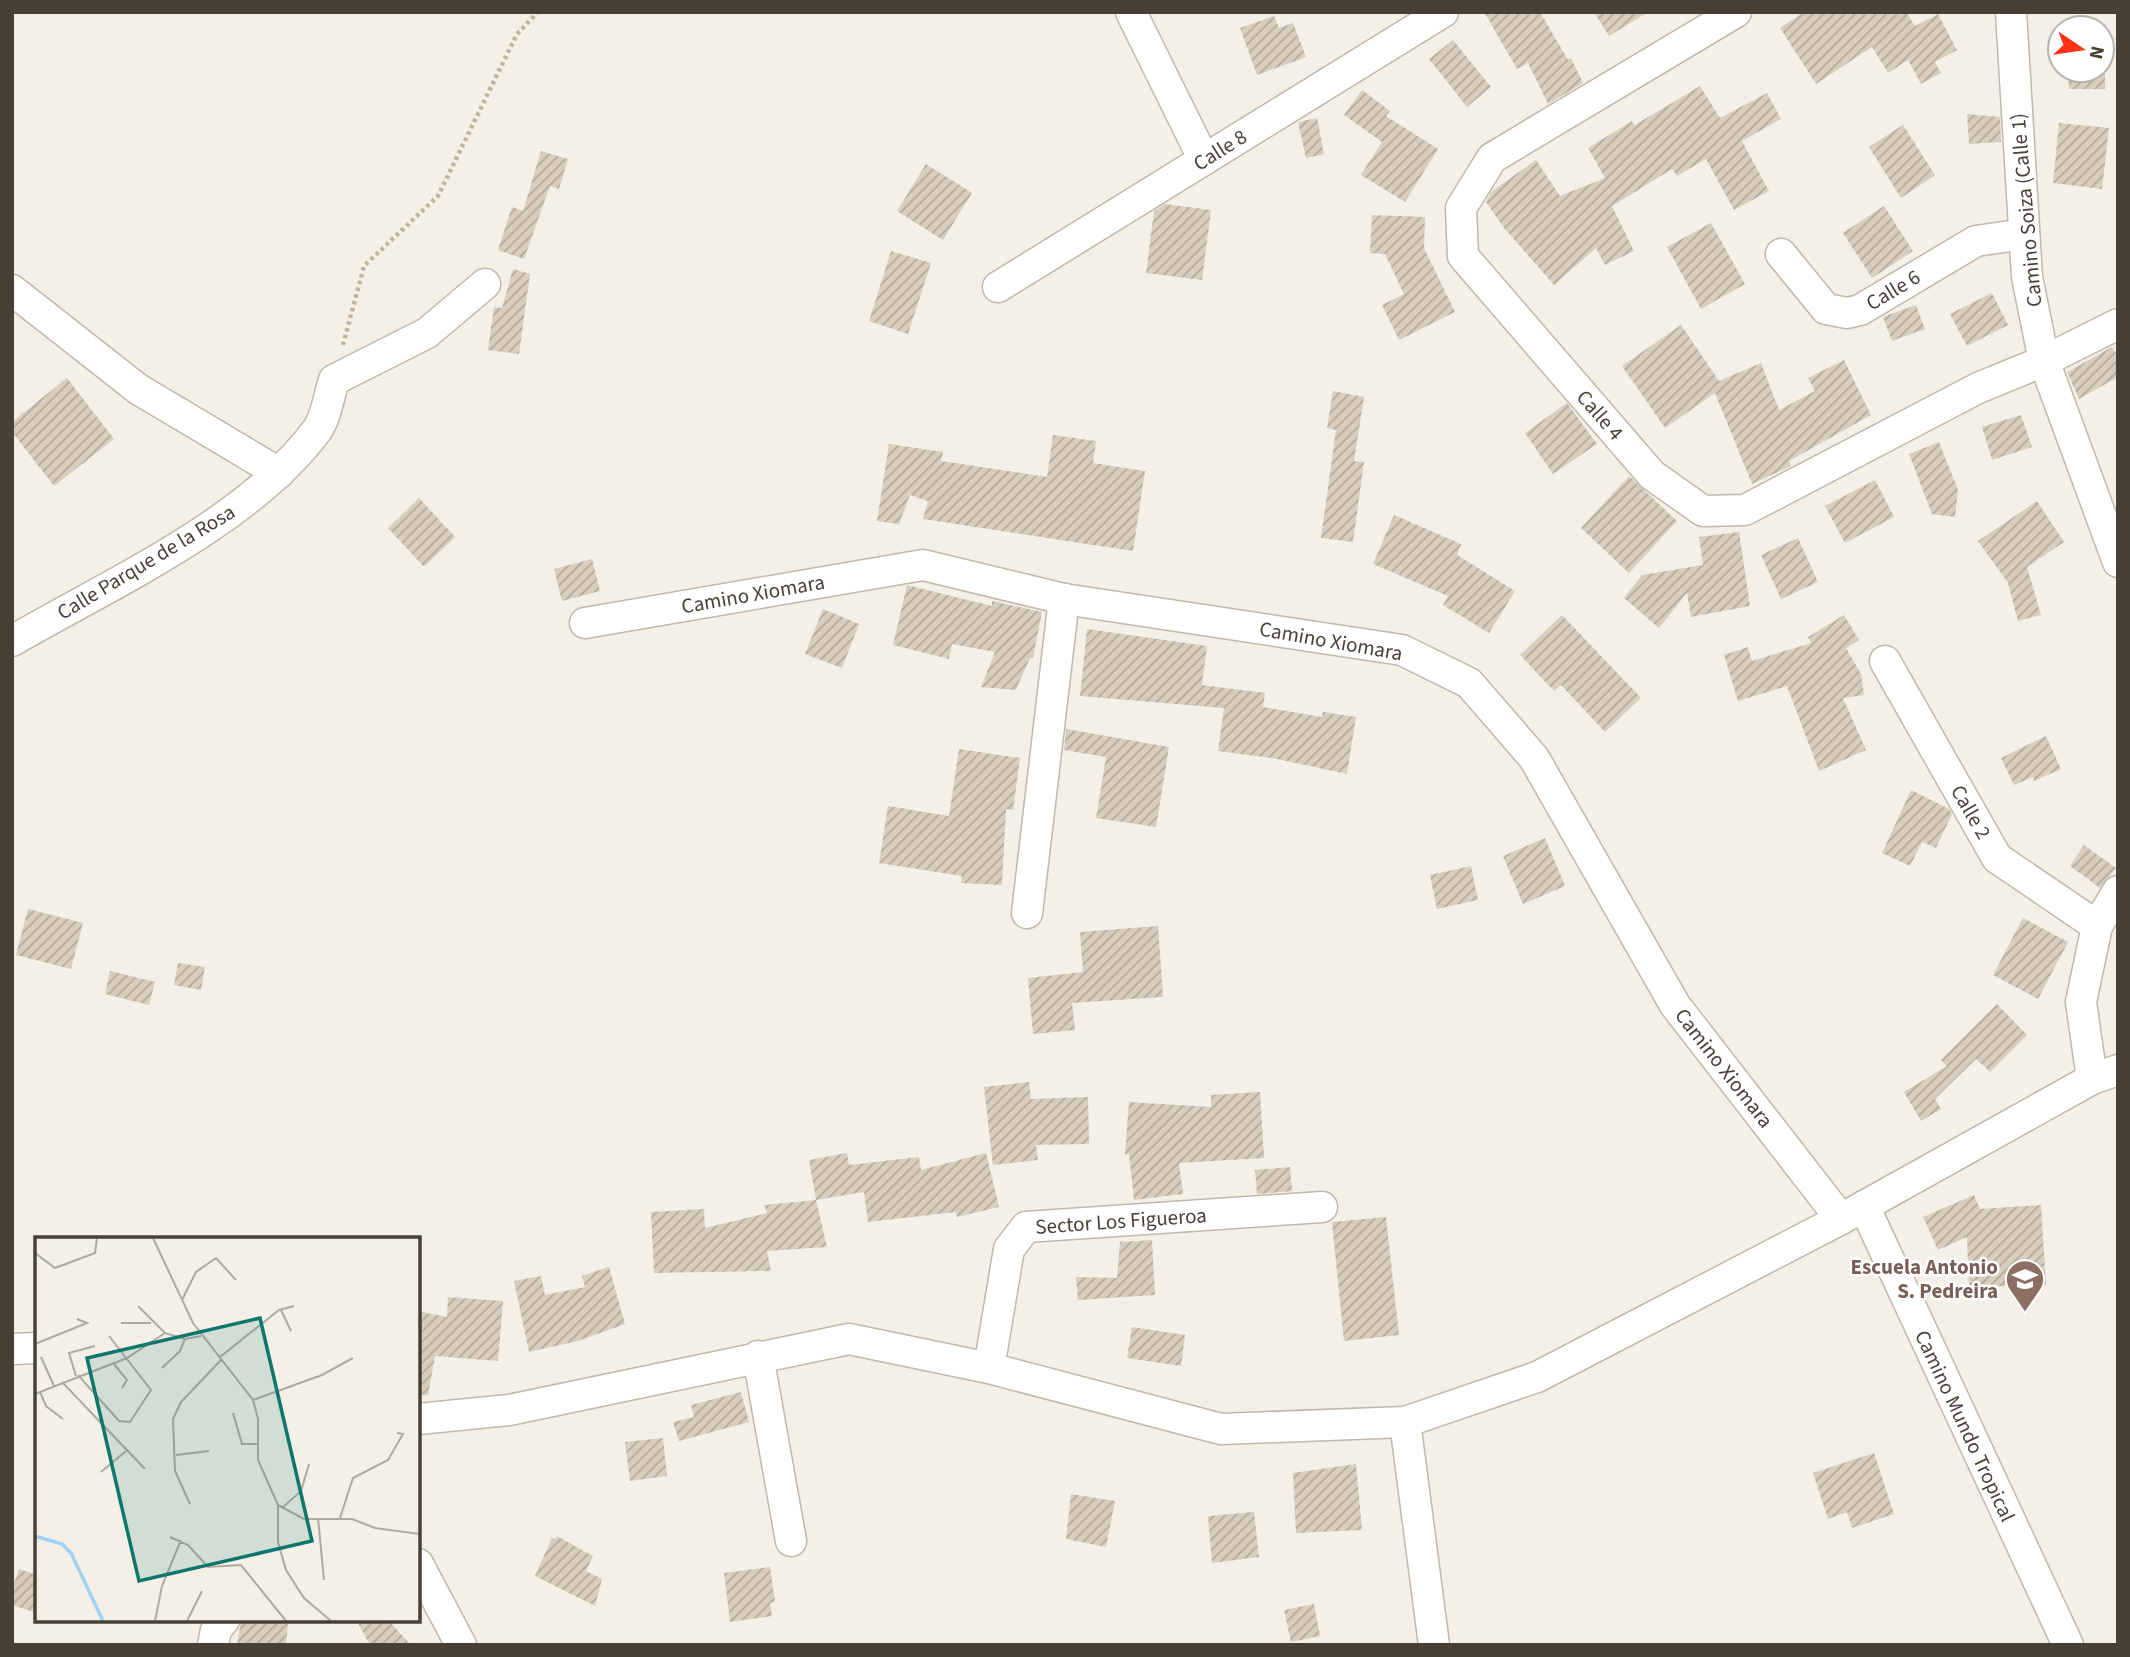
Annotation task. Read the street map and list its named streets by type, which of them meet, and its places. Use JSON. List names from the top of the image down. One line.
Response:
{"streets":{"street":["Calle 8","Camino Soiza (Calle 1)","Calle 6","Calle 4","Calle Parque de la Rosa","Camino Xiomara","Calle 2","Sector Los Figueroa","Camino Mundo Tropical"]},"crossings":[["Camino Soiza (Calle 1)","Calle 6"],["Camino Soiza (Calle 1)","Calle 4"],["Camino Xiomara","Camino Mundo Tropical"]],"places":{"school or university":["Escuela Antonio S. Pedreira"]},"north":"right"}
